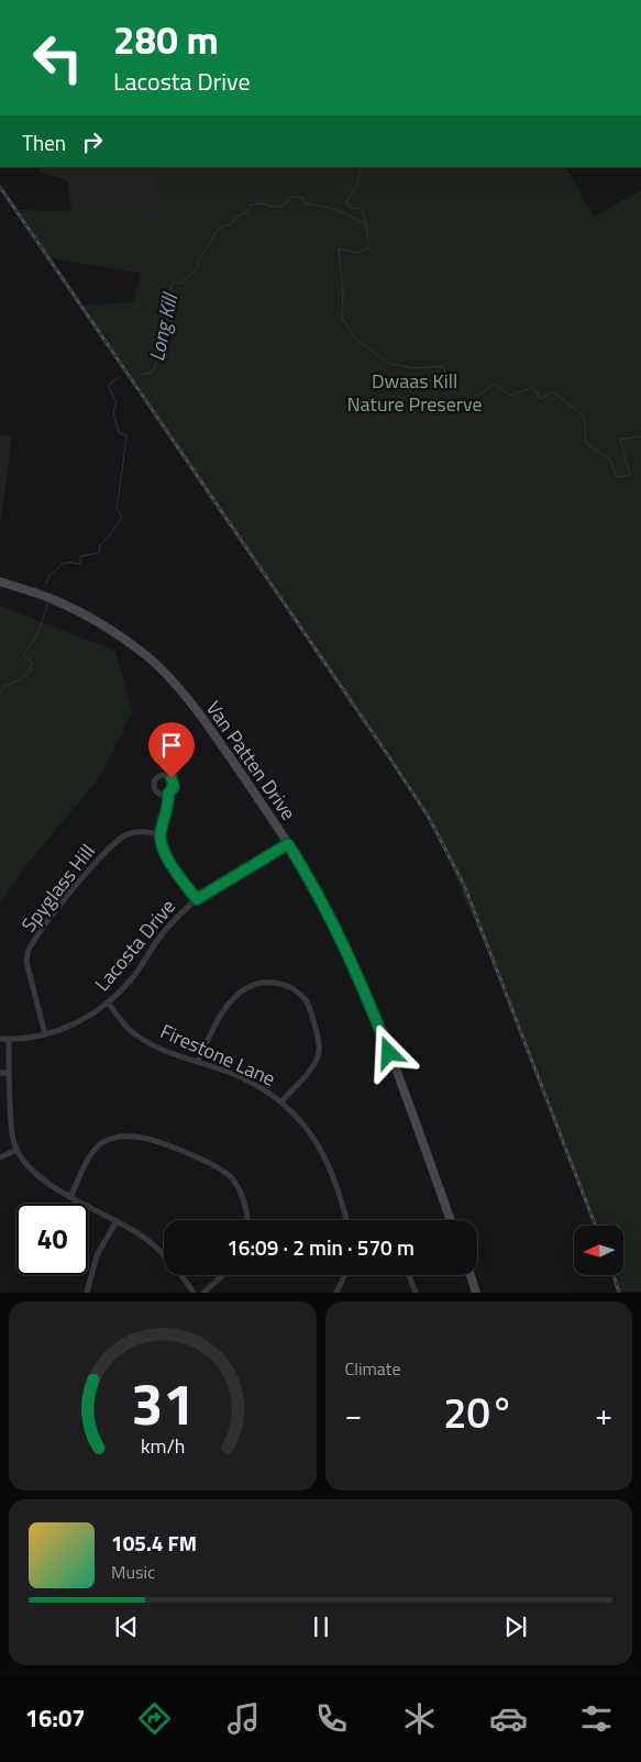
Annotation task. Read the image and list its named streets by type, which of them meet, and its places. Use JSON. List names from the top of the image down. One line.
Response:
{"streets":{"street":["Van Patten Drive","Spyglass Hill","Lacosta Drive","Firestone Lane"]},"crossings":[["Van Patten Drive","Lacosta Drive"],["Spyglass Hill","Lacosta Drive"],["Lacosta Drive","Firestone Lane"]],"water":["Long Kill"],"parks":["Dwaas Kill Nature Preserve"],"north":"left","page":{"turn":["280 m","Lacosta Drive"],"then":"Then","limit":"40","trip":"16:09 · 2 min · 570 m","tile":"Climate","heat":["−","20°","+"],"song":["105.4 FM","Music"],"tabs":"16:07","gauge":["31","km/h"]}}
